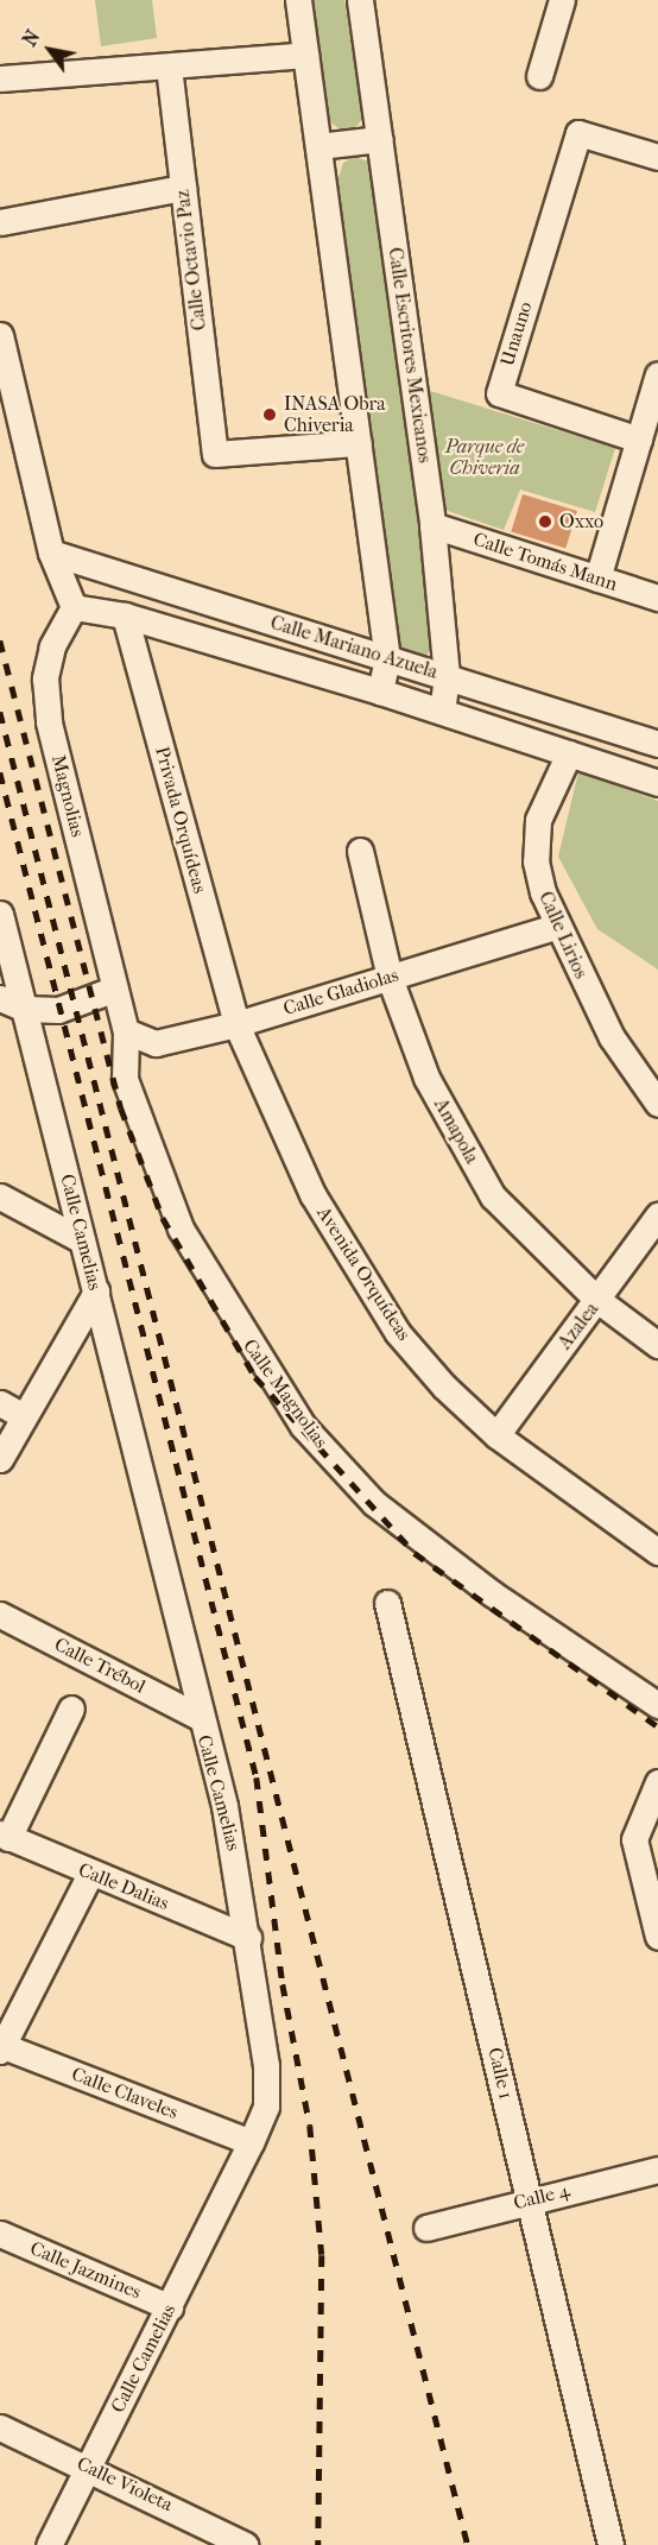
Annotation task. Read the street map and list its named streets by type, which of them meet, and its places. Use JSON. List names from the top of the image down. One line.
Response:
{"streets":{"street":["Calle Octavio Paz","Unauno","Calle Escritores Mexicanos","Calle Tomás Mann","Calle Mariano Azuela","Magnolias","Privada Orquídeas","Calle Lirios","Calle Gladiolas","Amapola","Calle Camelias","Avenida Orquídeas","Azalea","Calle Magnolias","Calle Trébol","Calle Dalias","Calle 1","Calle Claveles","Calle 4","Calle Jazmines","Calle Violeta"]},"crossings":[["Calle Escritores Mexicanos","Calle Tomás Mann"],["Calle Escritores Mexicanos","Calle Mariano Azuela"],["Calle Mariano Azuela","Magnolias"],["Calle Mariano Azuela","Privada Orquídeas"],["Calle Mariano Azuela","Calle Lirios"],["Magnolias","Calle Magnolias"],["Privada Orquídeas","Calle Gladiolas"],["Privada Orquídeas","Avenida Orquídeas"],["Calle Lirios","Calle Gladiolas"],["Calle Gladiolas","Amapola"],["Calle Gladiolas","Avenida Orquídeas"],["Calle Gladiolas","Calle Magnolias"],["Amapola","Azalea"],["Calle Camelias","Calle Trébol"],["Calle Camelias","Calle Dalias"],["Calle Camelias","Calle Claveles"],["Calle Camelias","Calle Jazmines"],["Calle Camelias","Calle Violeta"],["Avenida Orquídeas","Azalea"],["Calle 1","Calle 4"]],"parks":["Parque de Chiveria"],"places":["INASA Obra Chiveria","Oxxo"],"north":"top left"}
